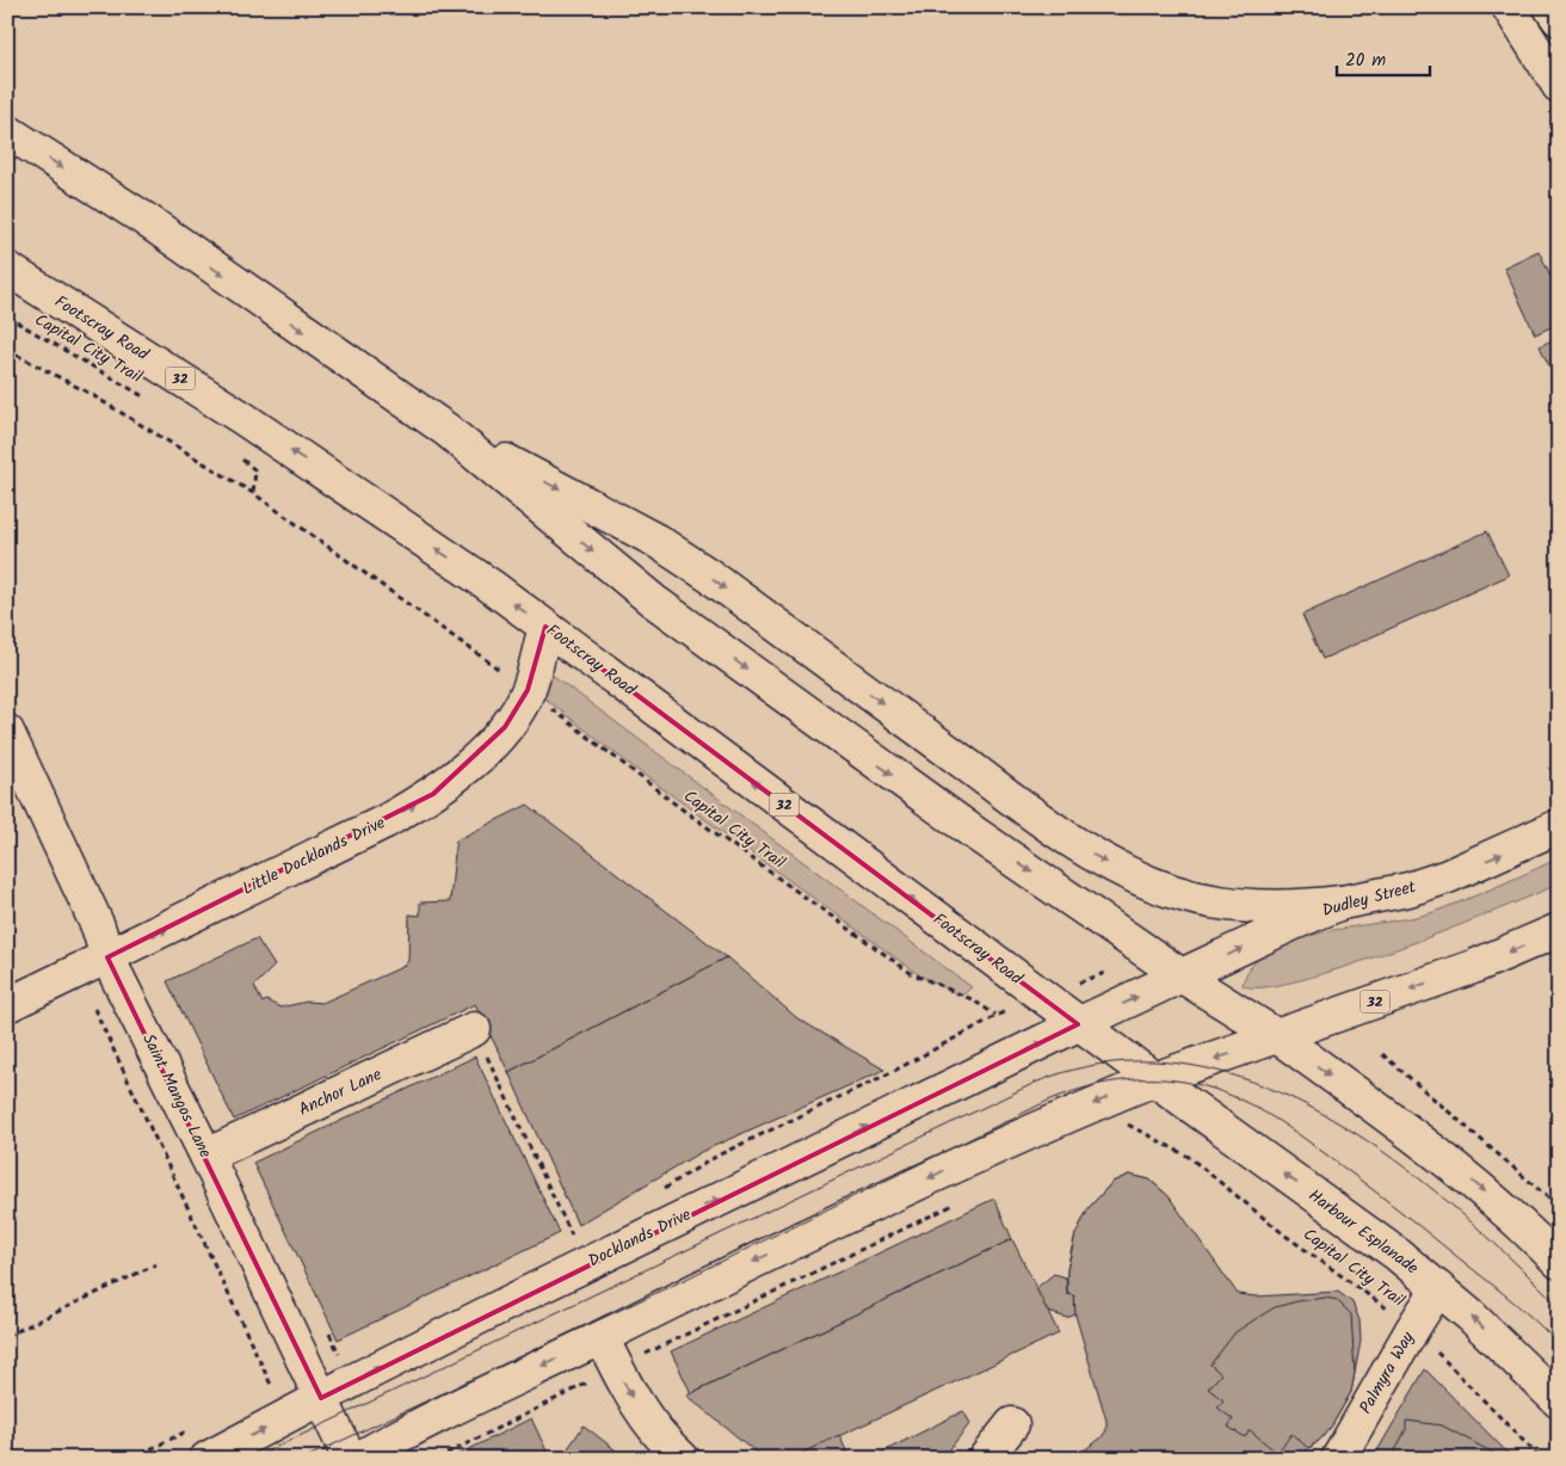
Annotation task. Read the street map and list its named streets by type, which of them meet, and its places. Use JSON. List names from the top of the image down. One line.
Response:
{"streets":{"main road":["Footscray Road","32","Little Docklands Drive","Dudley Street","Anchor Lane","Saint Mangos Lane","Harbour Esplanade","Docklands Drive","Palmyra Way"],"path":["Capital City Trail"]},"crossings":[["Footscray Road","Capital City Trail"],["Footscray Road","32"],["Footscray Road","Little Docklands Drive"],["Footscray Road","Dudley Street"],["Footscray Road","Harbour Esplanade"],["Footscray Road","Docklands Drive"],["Capital City Trail","Little Docklands Drive"],["Capital City Trail","Palmyra Way"],["32","Harbour Esplanade"],["Little Docklands Drive","Saint Mangos Lane"],["Dudley Street","Docklands Drive"],["Anchor Lane","Saint Mangos Lane"],["Saint Mangos Lane","Docklands Drive"],["Harbour Esplanade","Palmyra Way"]],"one_way":["Little Docklands Drive"],"scale_bar":"20 m"}
